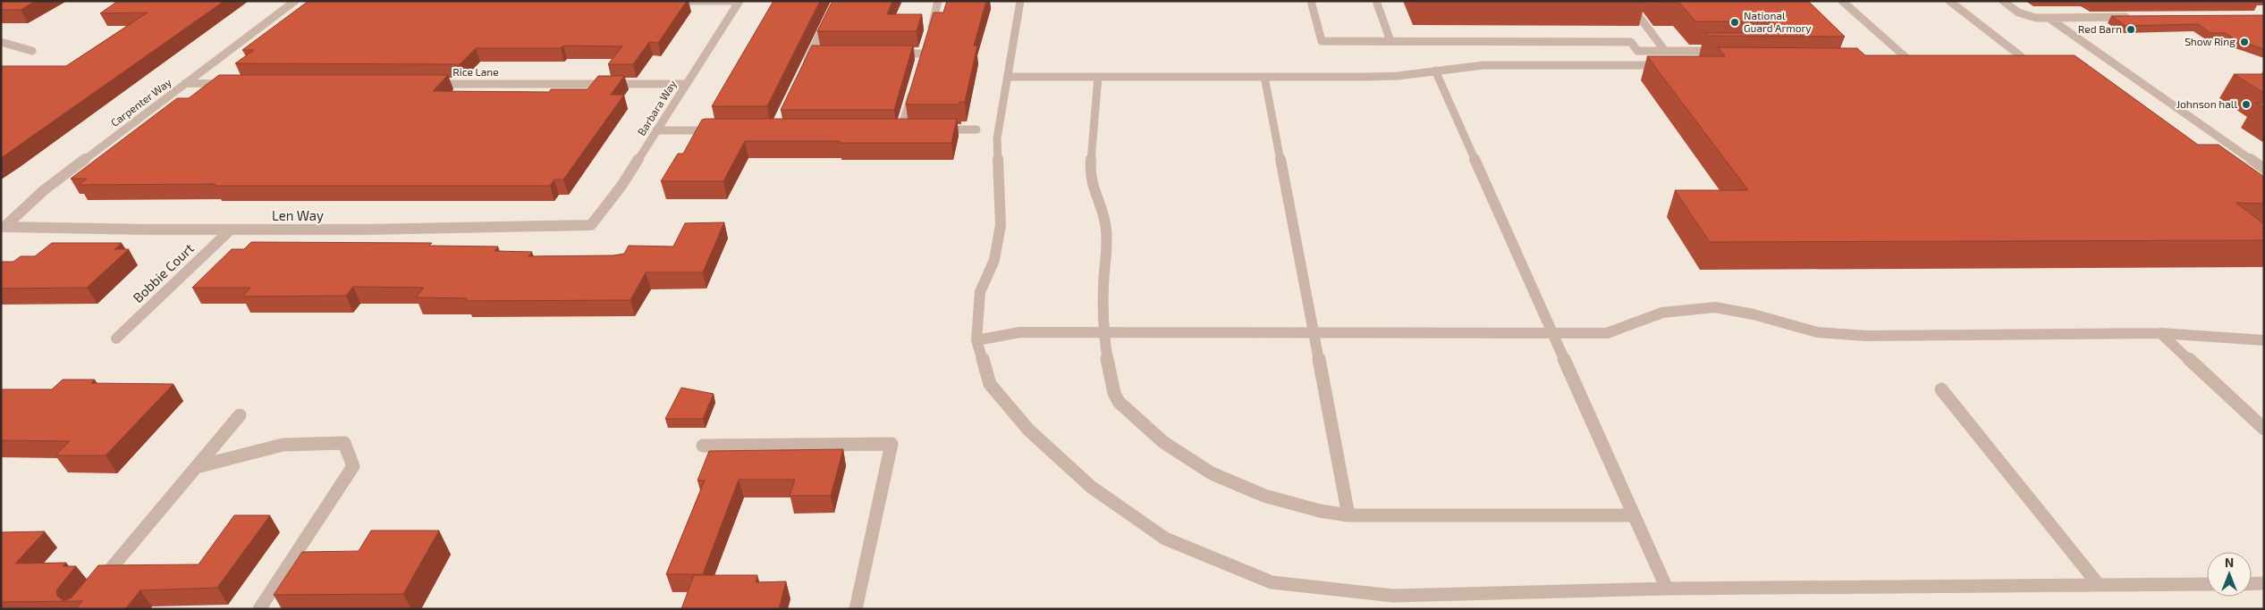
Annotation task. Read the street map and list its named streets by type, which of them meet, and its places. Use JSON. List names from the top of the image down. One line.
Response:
{"streets":{"street":["Rice Lane","Carpenter Way","Barbara Way","Len Way","Bobbie Court"]},"crossings":[["Rice Lane","Barbara Way"],["Carpenter Way","Len Way"],["Barbara Way","Len Way"],["Len Way","Bobbie Court"]],"places":["National Guard Armory","Red Barn","Show Ring","Johnson hall"],"north":"top"}
